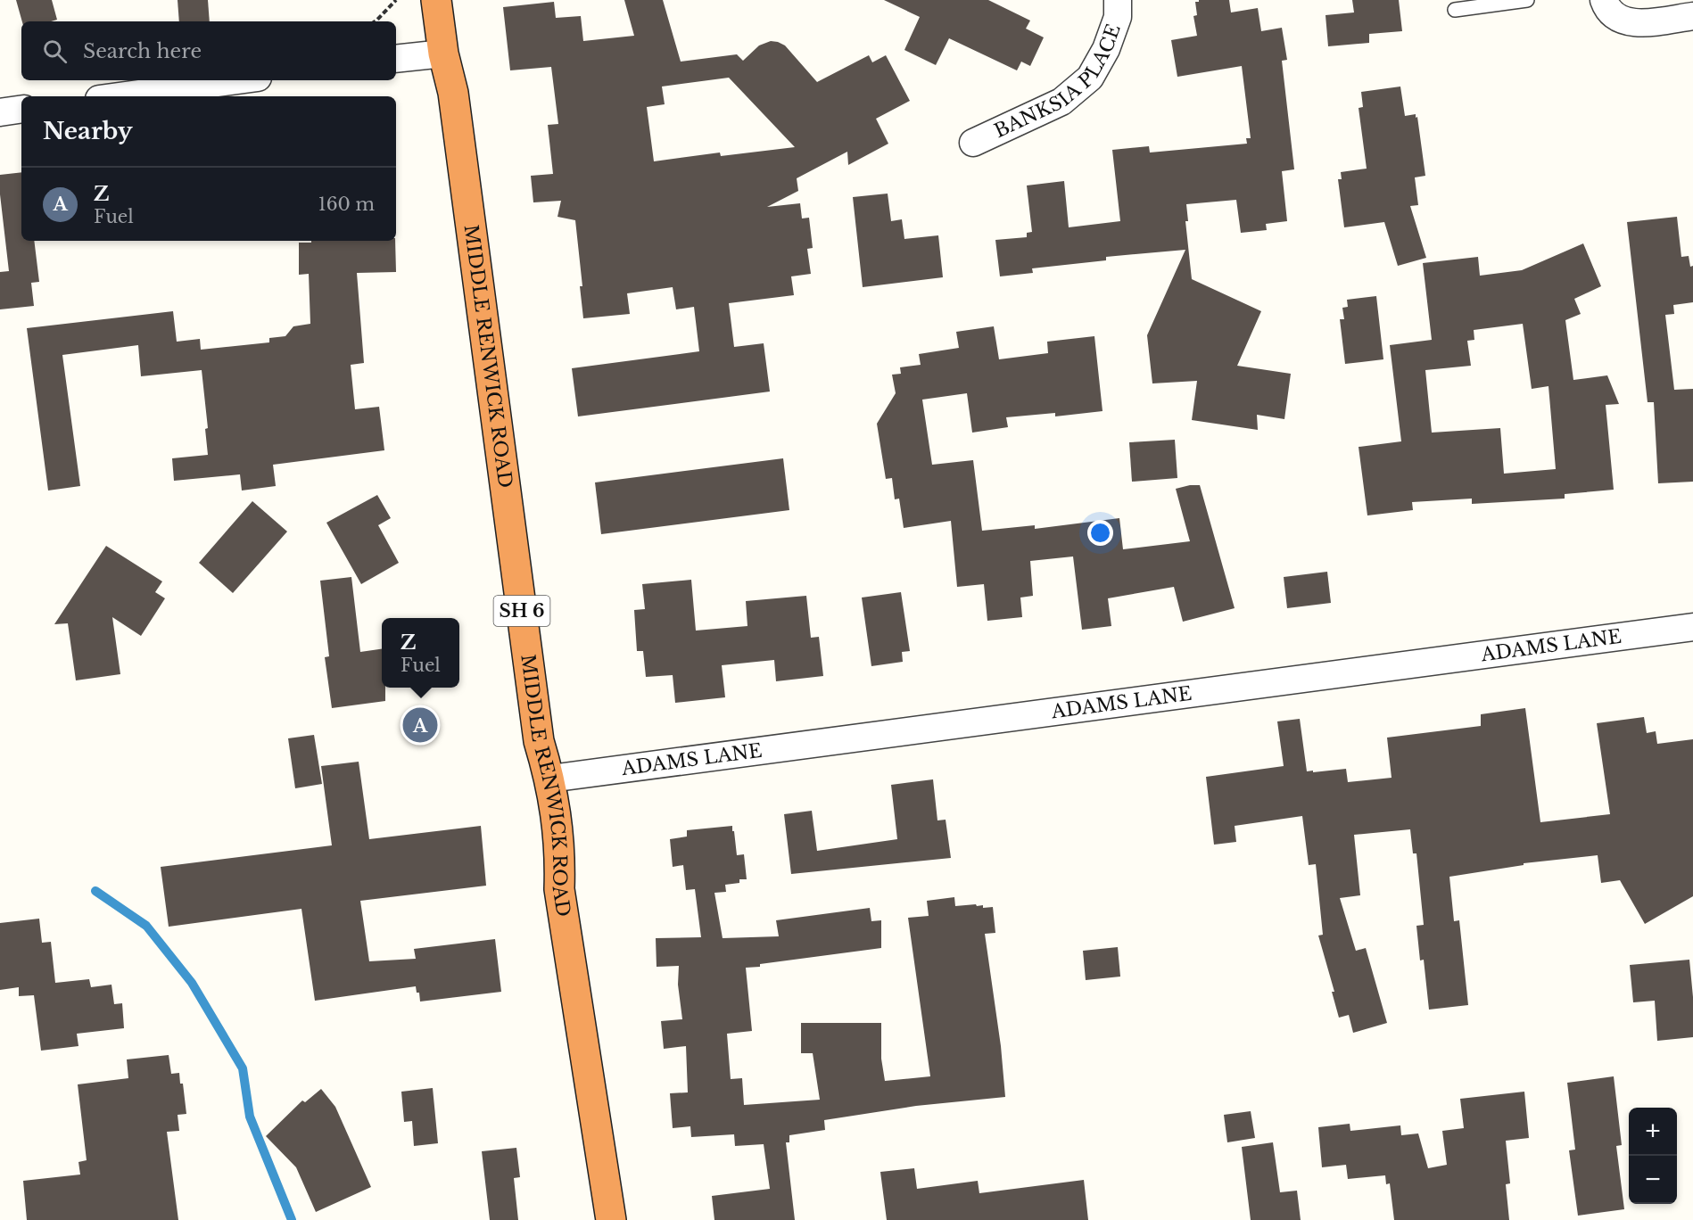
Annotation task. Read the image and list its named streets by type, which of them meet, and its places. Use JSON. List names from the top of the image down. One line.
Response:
{"streets":{"highway":["MIDDLE RENWICK ROAD","SH 6"],"street":["BANKSIA PLACE","ADAMS LANE"]},"crossings":[["MIDDLE RENWICK ROAD","ADAMS LANE"]],"page":{"search":"Search here","heading":"Nearby","list":[{"mark":"A","name":"Z","note":"Fuel","value":"160 m"}],"popup":["Z","Fuel"],"pins":"A","map_buttons":["+","−"]}}
